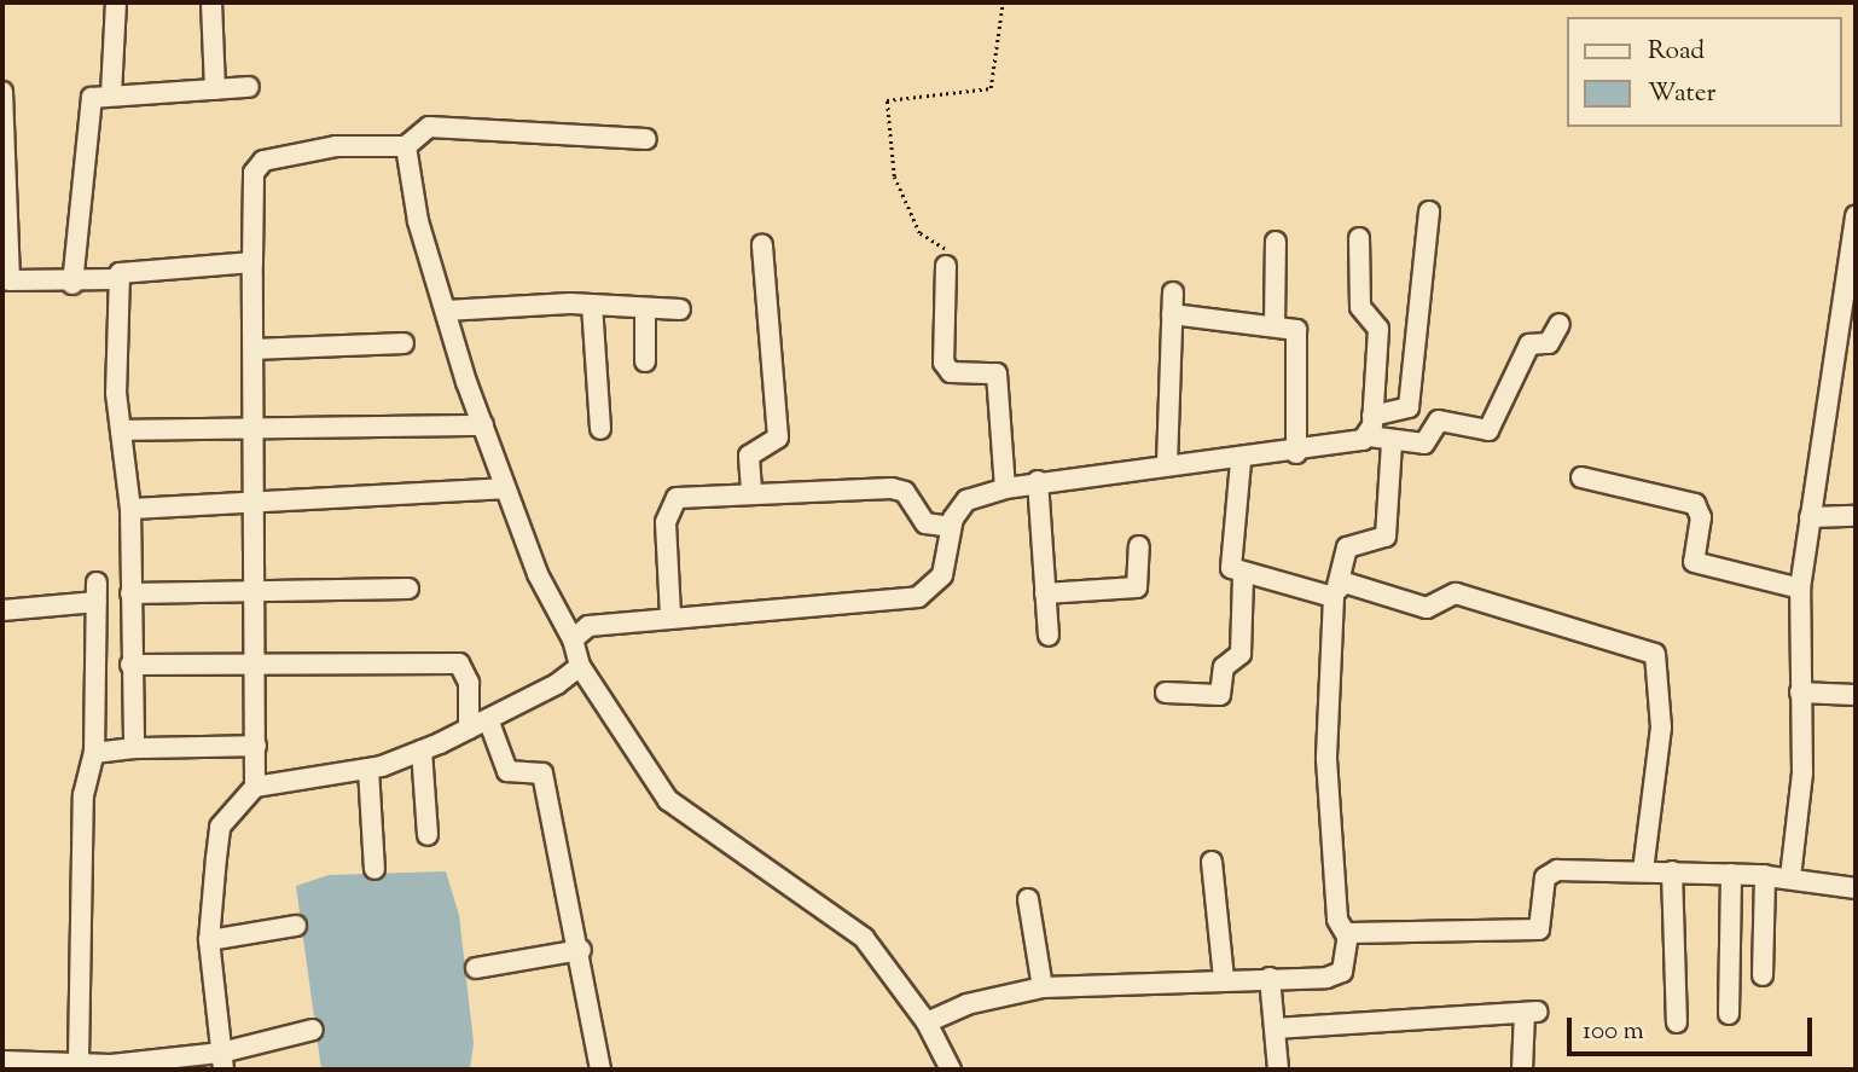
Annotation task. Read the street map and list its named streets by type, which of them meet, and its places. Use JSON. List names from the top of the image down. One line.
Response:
{"legend":["Road","Water"],"scale_bar":"100 m"}
